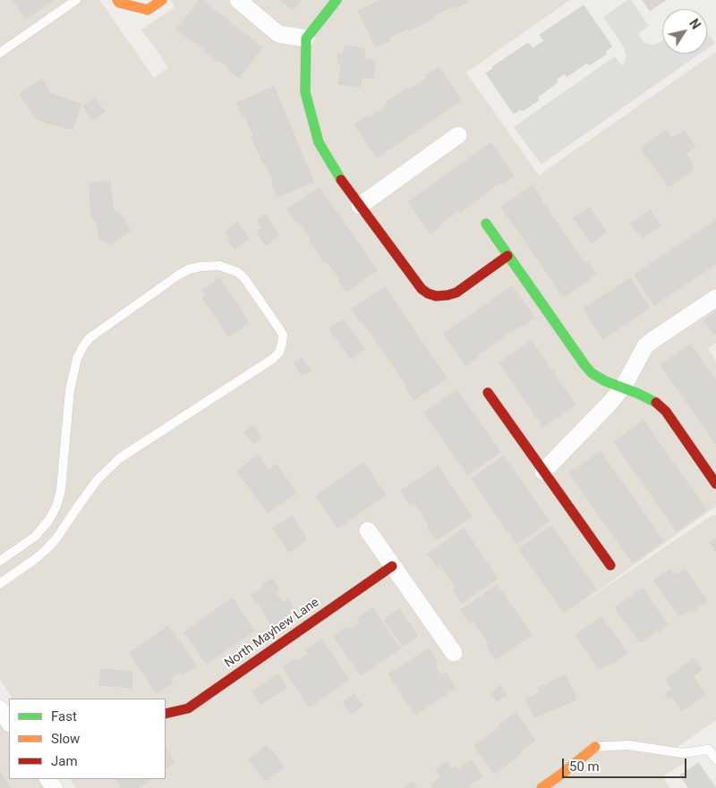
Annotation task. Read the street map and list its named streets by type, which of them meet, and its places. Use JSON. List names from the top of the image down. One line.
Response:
{"streets":{"street":["North Mayhew Lane"]},"legend":["Fast","Slow","Jam"],"scale_bar":"50 m","north":"top right"}
